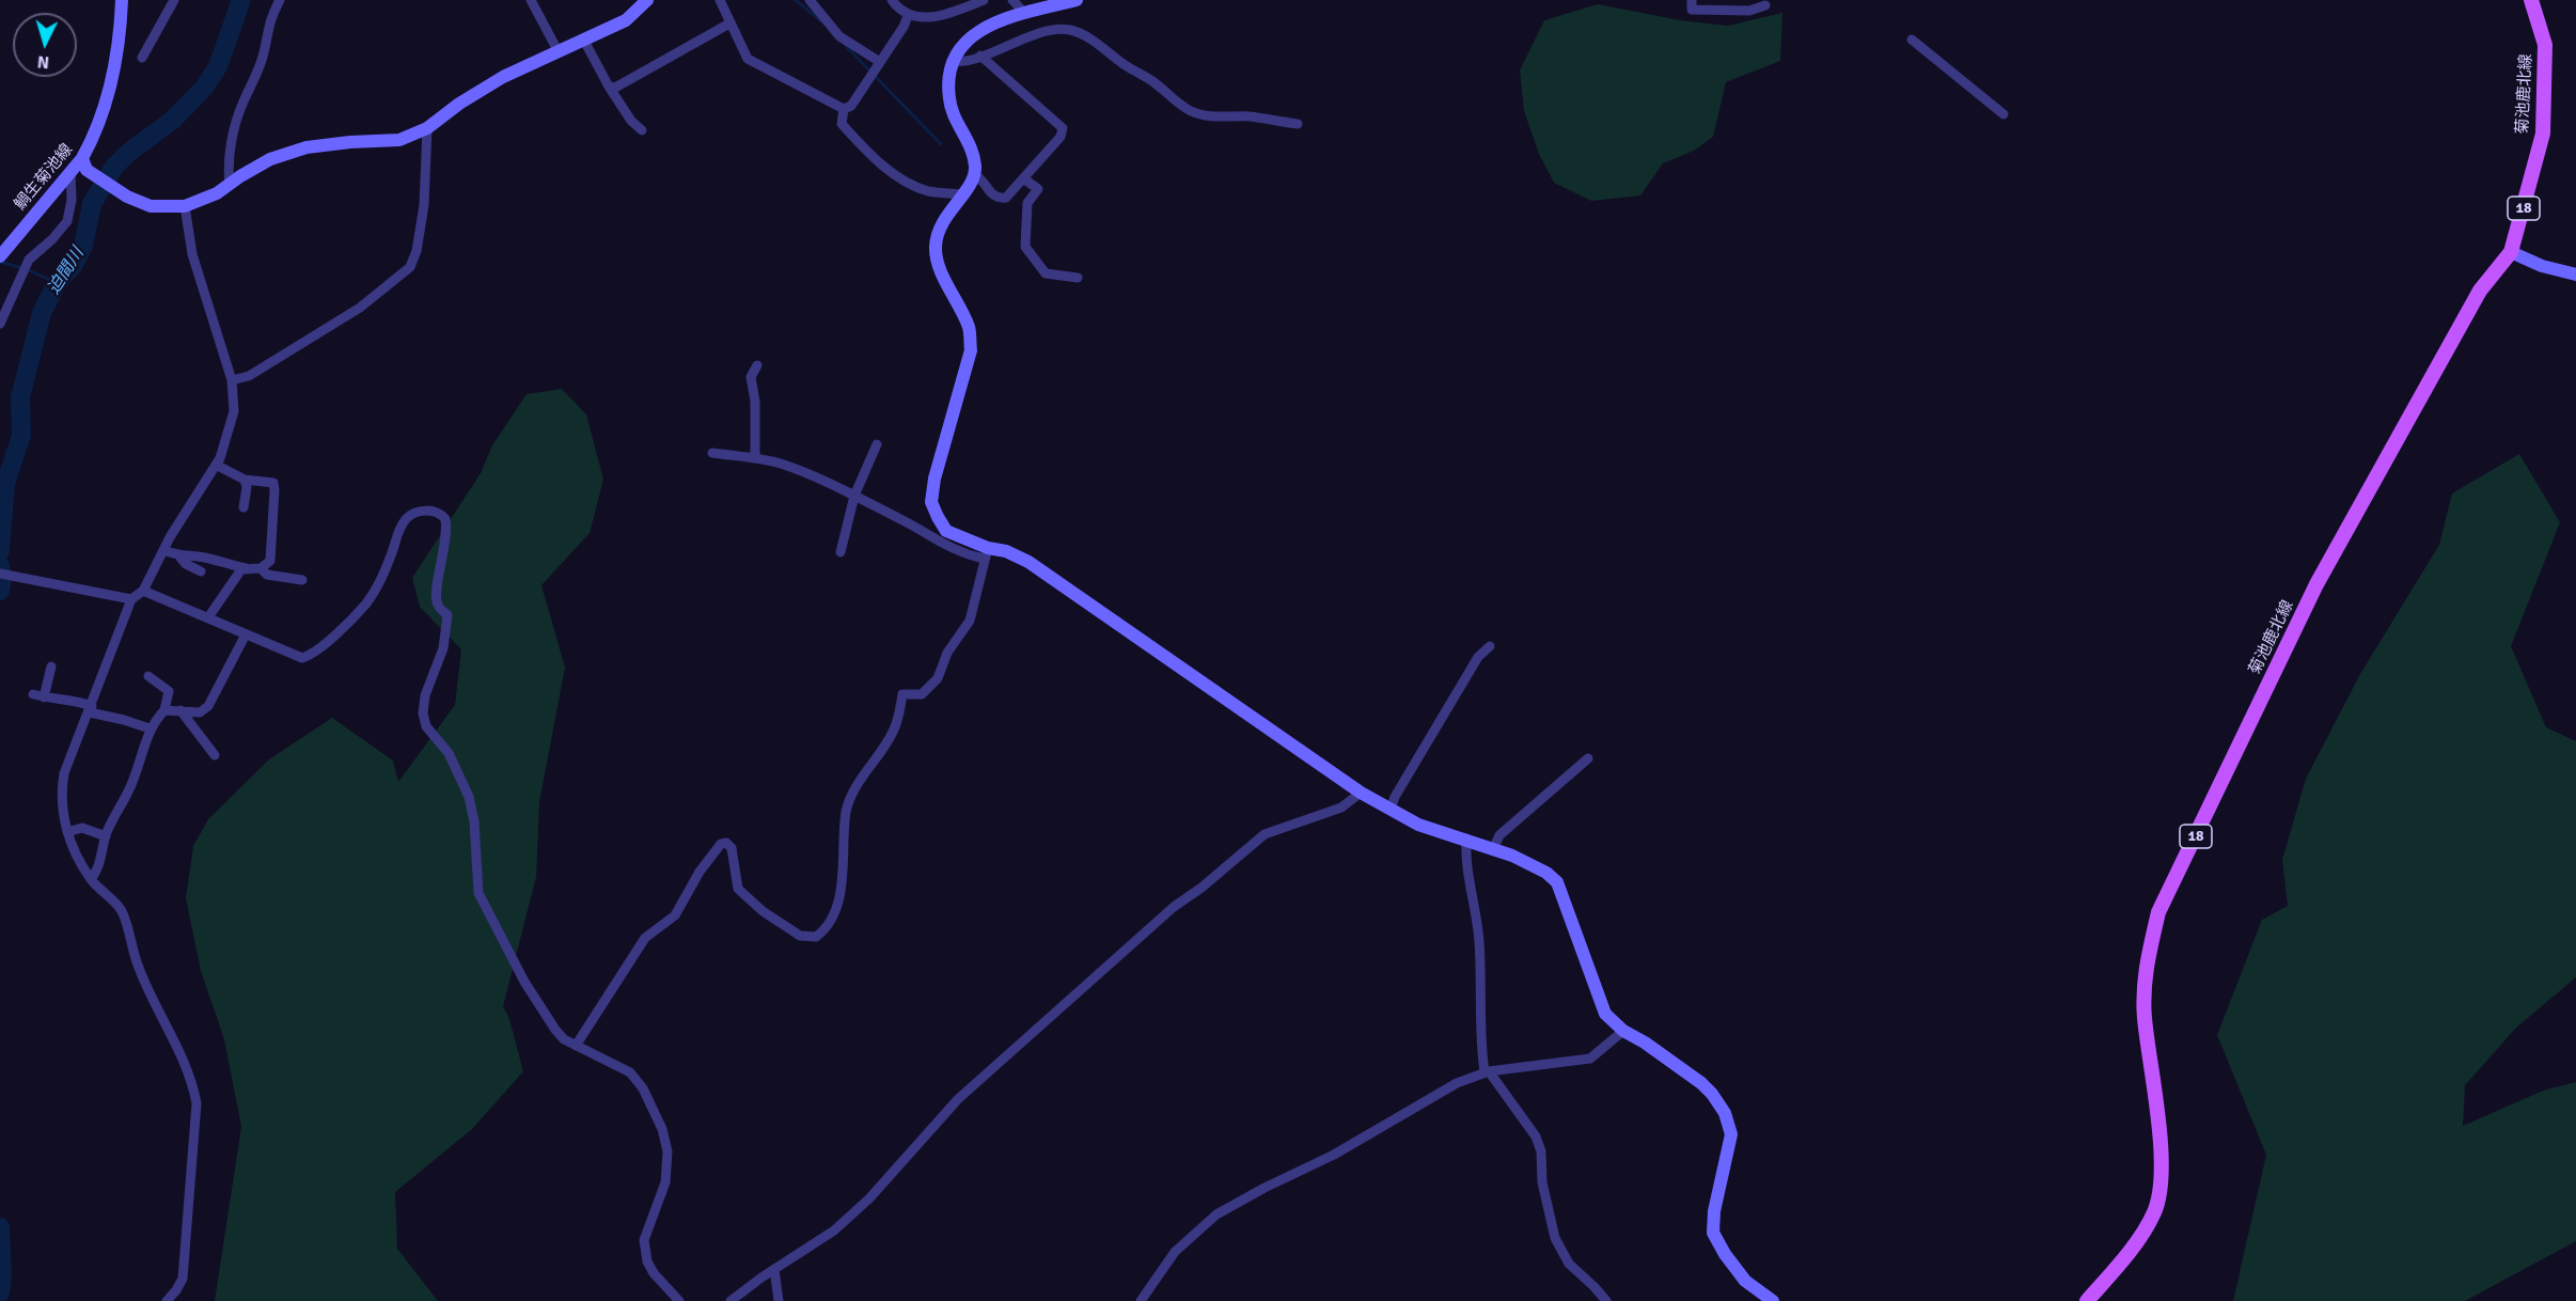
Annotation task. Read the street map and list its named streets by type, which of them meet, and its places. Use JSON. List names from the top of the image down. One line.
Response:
{"streets":{"main road":["菊池鹿北線","18"],"street":["鯛生菊池線"]},"water":["迫間川"],"north":"bottom"}
